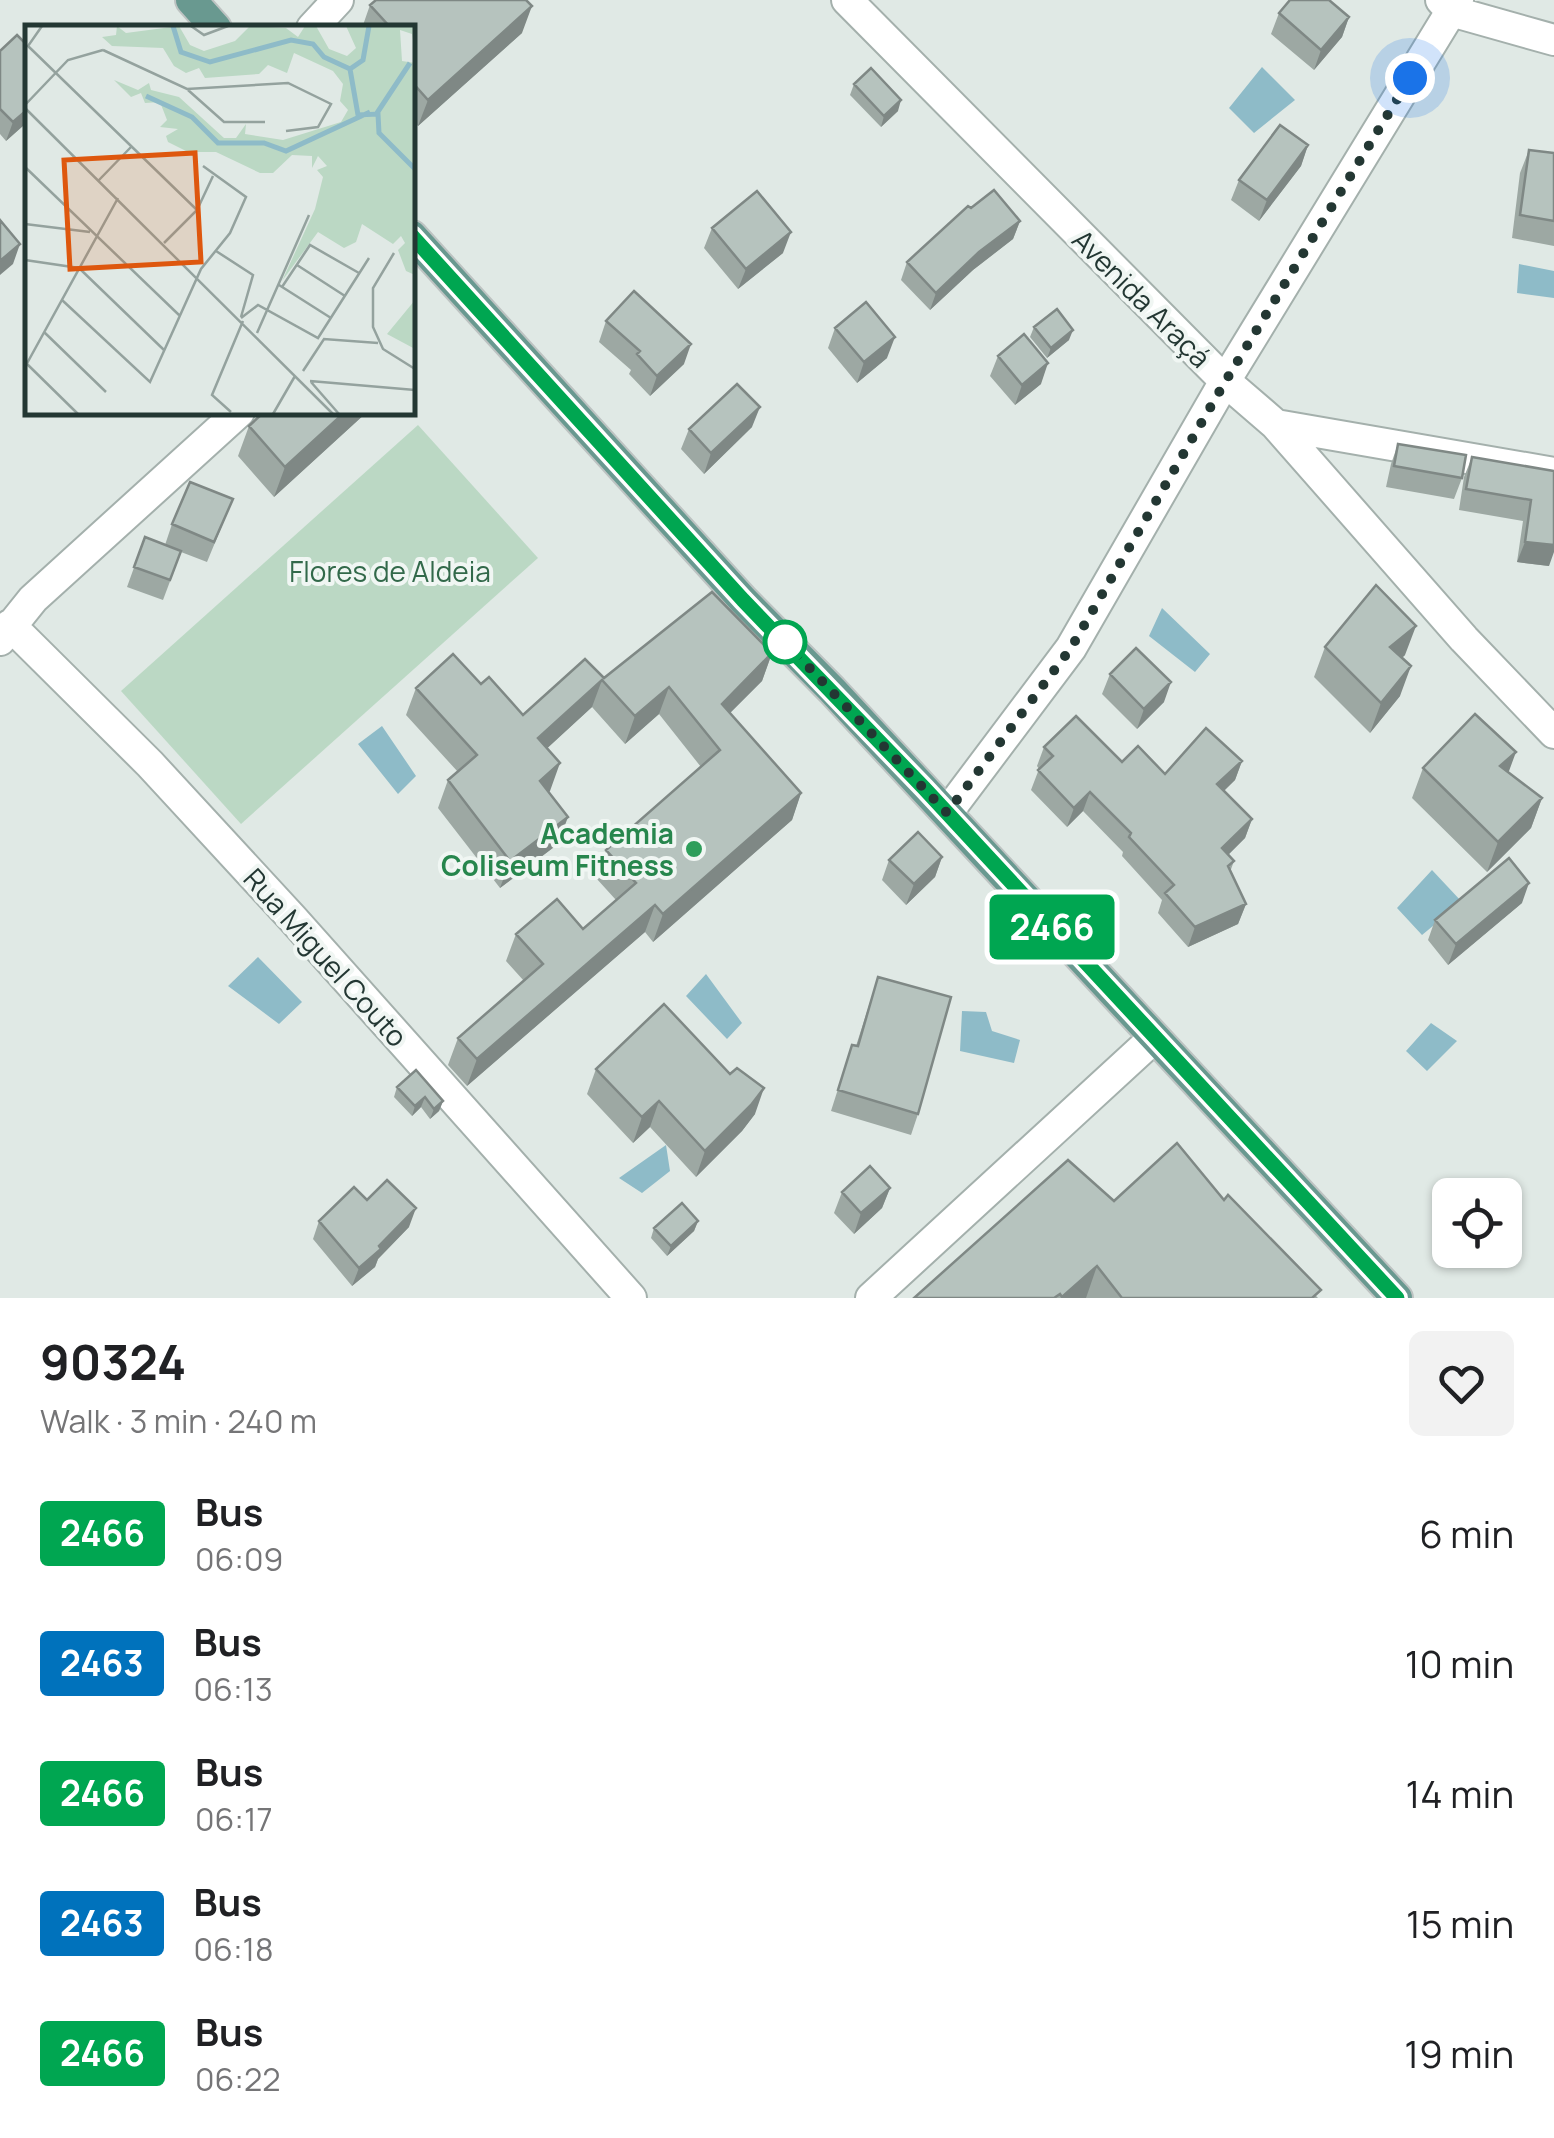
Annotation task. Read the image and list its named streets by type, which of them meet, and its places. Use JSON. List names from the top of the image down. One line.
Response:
{"streets":{"street":["Avenida Araçá","Rua Miguel Couto"]},"parks":["Flores de Aldeia"],"places":["Academia Coliseum Fitness"],"lines":["bus line 2466"],"page":{"on_map":"2466","heading":["90324","Walk · 3 min · 240 m"],"list":[{"mark":"2466","name":"Bus","note":"06:09","value":"6 min"},{"mark":"2463","name":"Bus","note":"06:13","value":"10 min"},{"mark":"2466","name":"Bus","note":"06:17","value":"14 min"},{"mark":"2463","name":"Bus","note":"06:18","value":"15 min"},{"mark":"2466","name":"Bus","note":"06:22","value":"19 min"}]}}
